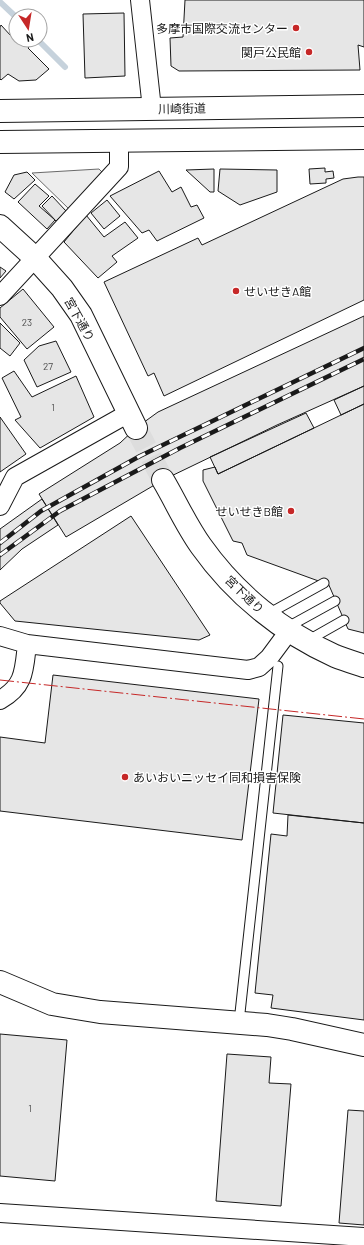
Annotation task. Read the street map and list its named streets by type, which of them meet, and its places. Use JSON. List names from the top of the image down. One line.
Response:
{"streets":{"street":["川崎街道","宮下通り"]},"places":["多摩市国際交流センター","関戸公民館","せいせきA館","せいせきB館","あいおいニッセイ同和損害保険"],"house_numbers":["23","27","1","1"],"north":"bottom"}
